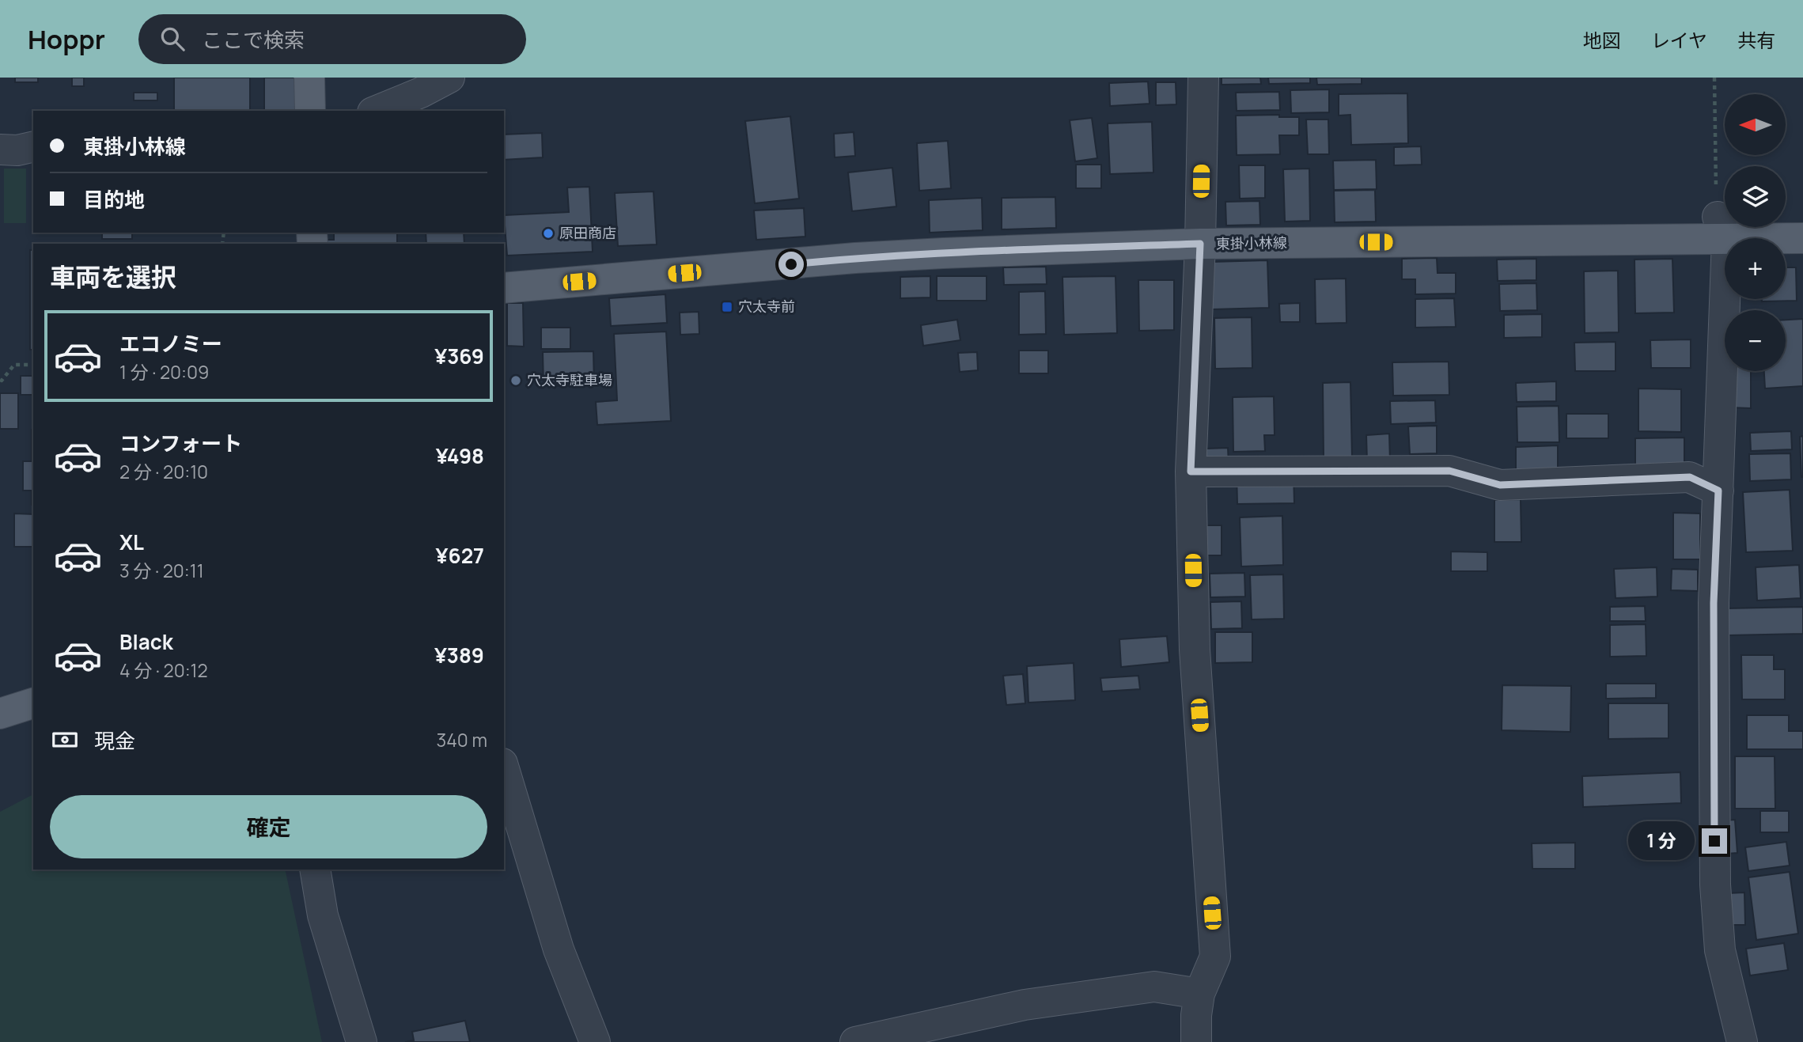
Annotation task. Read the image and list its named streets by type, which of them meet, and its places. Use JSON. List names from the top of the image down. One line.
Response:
{"streets":{"main road":["東掛小林線"]},"places":{"other":["原田商店","穴太寺駐車場"],"transit":["穴太寺前"]},"north":"left","page":{"header":"Hoppr","search":"ここで検索","nav":["地図","レイヤ","共有"],"map_buttons":["+","−"],"banner":["東掛小林線","目的地"],"heading":"車両を選択","list":[{"name":"エコノミー","note":"1 分 · 20:09","value":"¥369"},{"name":"コンフォート","note":"2 分 · 20:10","value":"¥498"},{"name":"XL","note":"3 分 · 20:11","value":"¥627"},{"name":"Black","note":"4 分 · 20:12","value":"¥389"}],"pay":["現金","340 m"],"buttons":"確定","bubble":"1 分"}}
